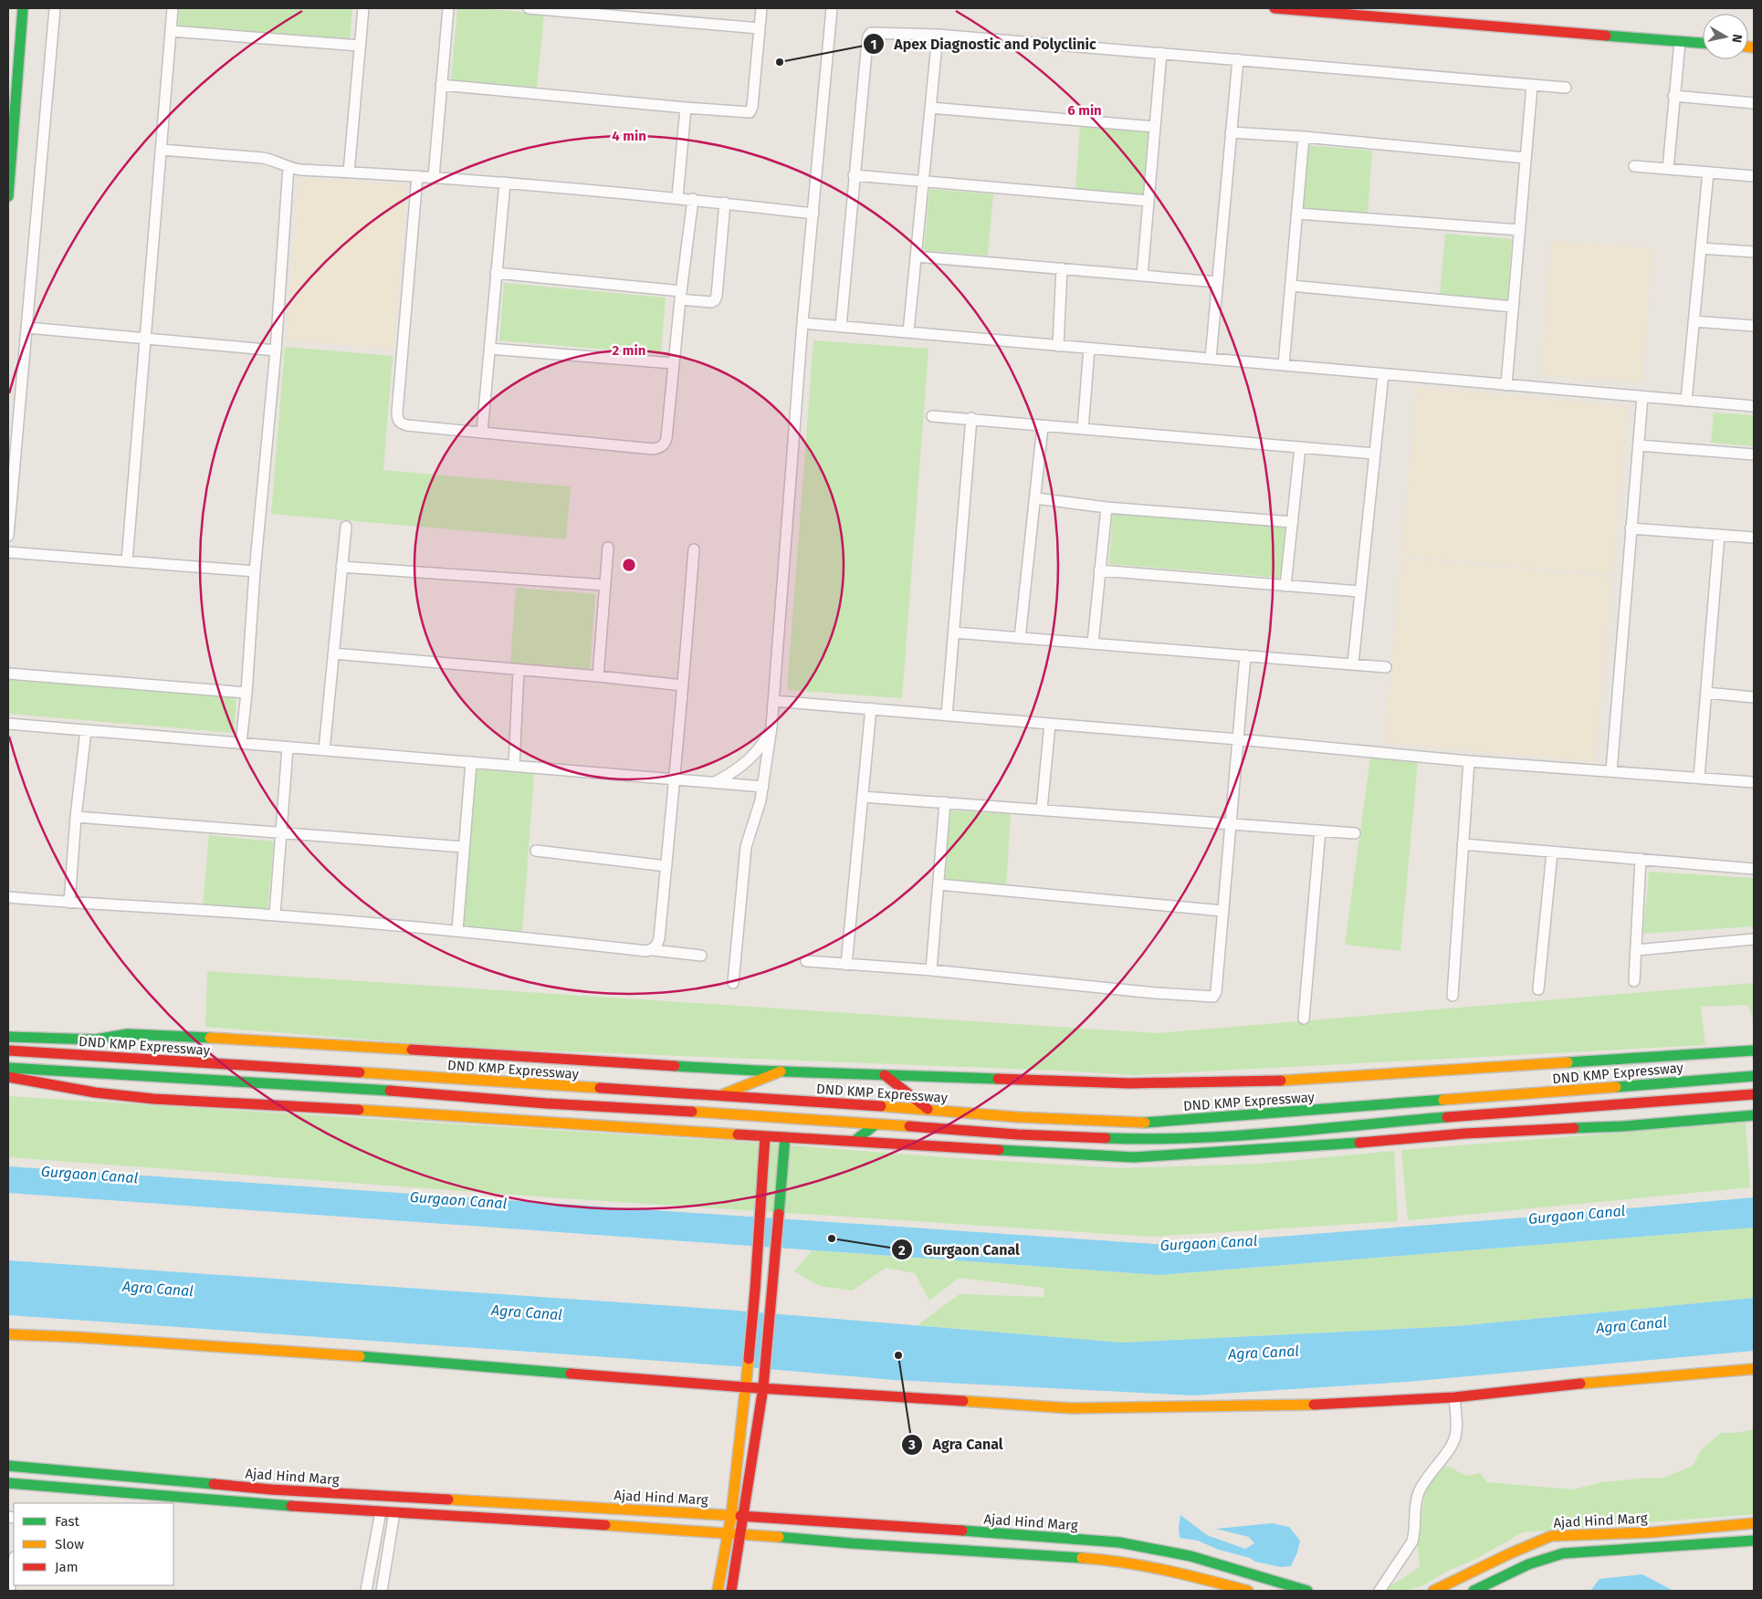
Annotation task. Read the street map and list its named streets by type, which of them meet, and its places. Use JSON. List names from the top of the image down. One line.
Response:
{"streets":{"main road":["DND KMP Expressway","Ajad Hind Marg"]},"water":["Gurgaon Canal","Agra Canal"],"places":["Apex Diagnostic and Polyclinic","Gurgaon Canal","Agra Canal"],"legend":["Fast","Slow","Jam"],"north":"right","rings":["6 min","4 min","2 min"]}
